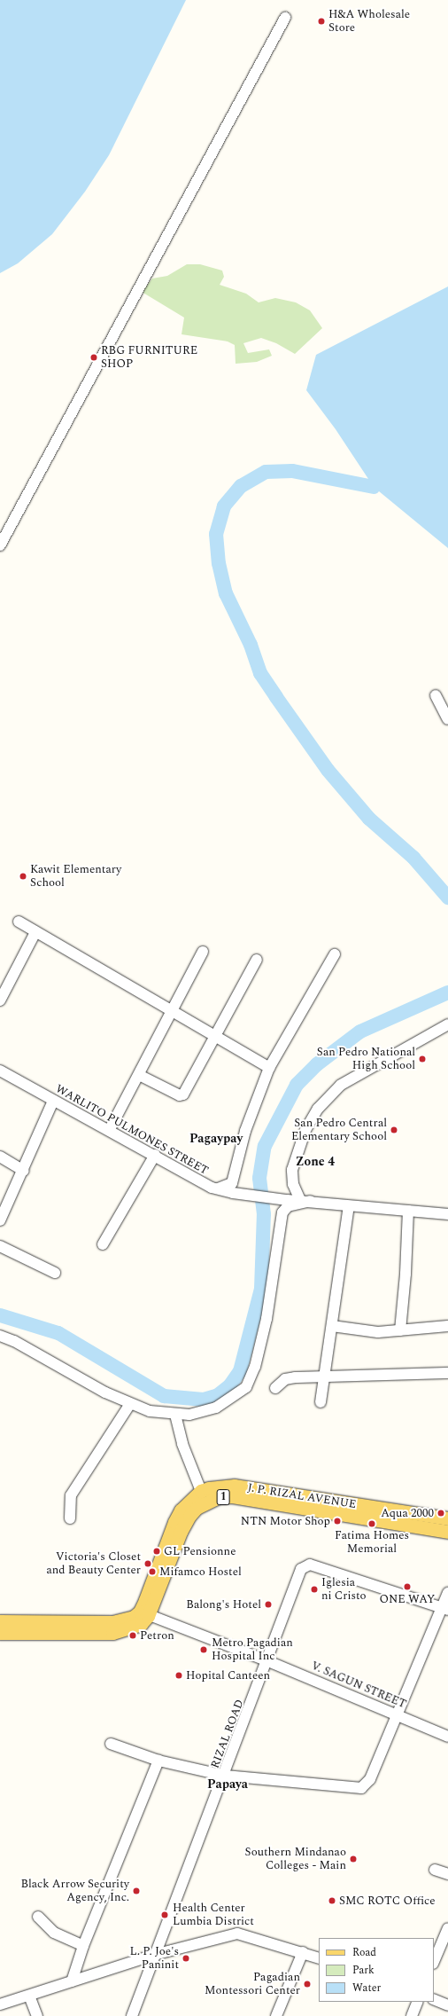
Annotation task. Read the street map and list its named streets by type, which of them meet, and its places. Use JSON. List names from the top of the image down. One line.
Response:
{"streets":{"main road":["J. P. RIZAL AVENUE","1"],"street":["WARLITO PULMONES STREET","V. SAGUN STREET","RIZAL ROAD"]},"crossings":[["J. P. RIZAL AVENUE","V. SAGUN STREET"],["V. SAGUN STREET","RIZAL ROAD"]],"districts":["Pagaypay","Zone 4","Papaya"],"places":["H&A Wholesale Store","RBG FURNITURE SHOP","Kawit Elementary School","San Pedro National High School","San Pedro Central Elementary School","Aqua 2000","NTN Motor Shop","Fatima Homes Memorial","GL Pensionne","Victoria's Closet and Beauty Center","Mifamco Hostel","ONE WAY","Iglesia ni Cristo","Balong's Hotel","Petron","Metro Pagadian Hospital Inc","Hopital Canteen","Southern Mindanao Colleges - Main","Black Arrow Security Agency, Inc.","SMC ROTC Office","Health Center Lumbia District","L. P. Joe's Paninit","Pagadian Montessori Center"],"legend":["Road","Park","Water"]}
